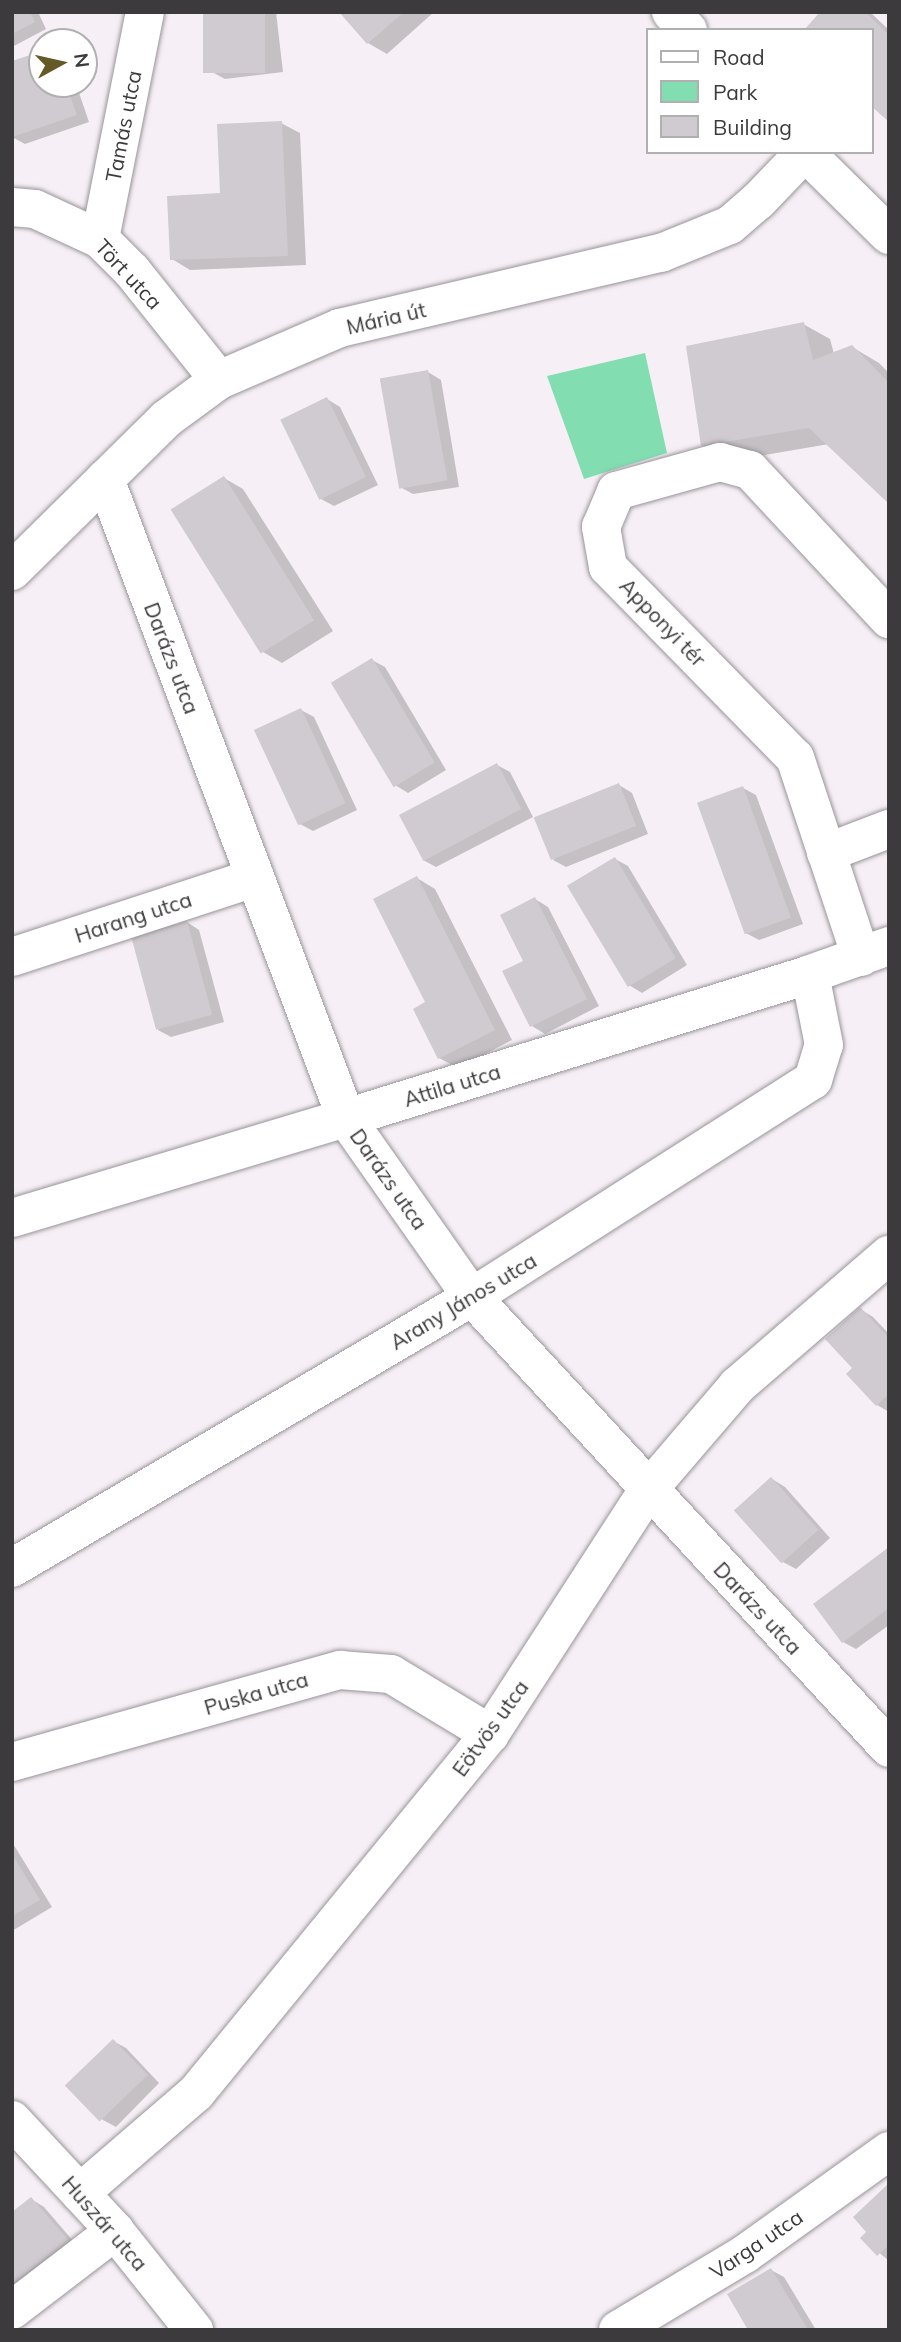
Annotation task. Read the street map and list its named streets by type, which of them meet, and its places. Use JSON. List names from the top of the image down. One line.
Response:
{"streets":{"street":["Tamás utca","Tört utca","Mária út","Apponyi tér","Darázs utca","Harang utca","Attila utca","Arany János utca","Puska utca","Eötvös utca","Huszár utca","Varga utca"]},"crossings":[["Tamás utca","Tört utca"],["Tört utca","Mária út"],["Mária út","Darázs utca"],["Apponyi tér","Attila utca"],["Darázs utca","Harang utca"],["Darázs utca","Attila utca"],["Darázs utca","Arany János utca"],["Darázs utca","Eötvös utca"],["Attila utca","Arany János utca"],["Puska utca","Eötvös utca"],["Eötvös utca","Huszár utca"]],"legend":["Road","Park","Building"],"north":"right"}
